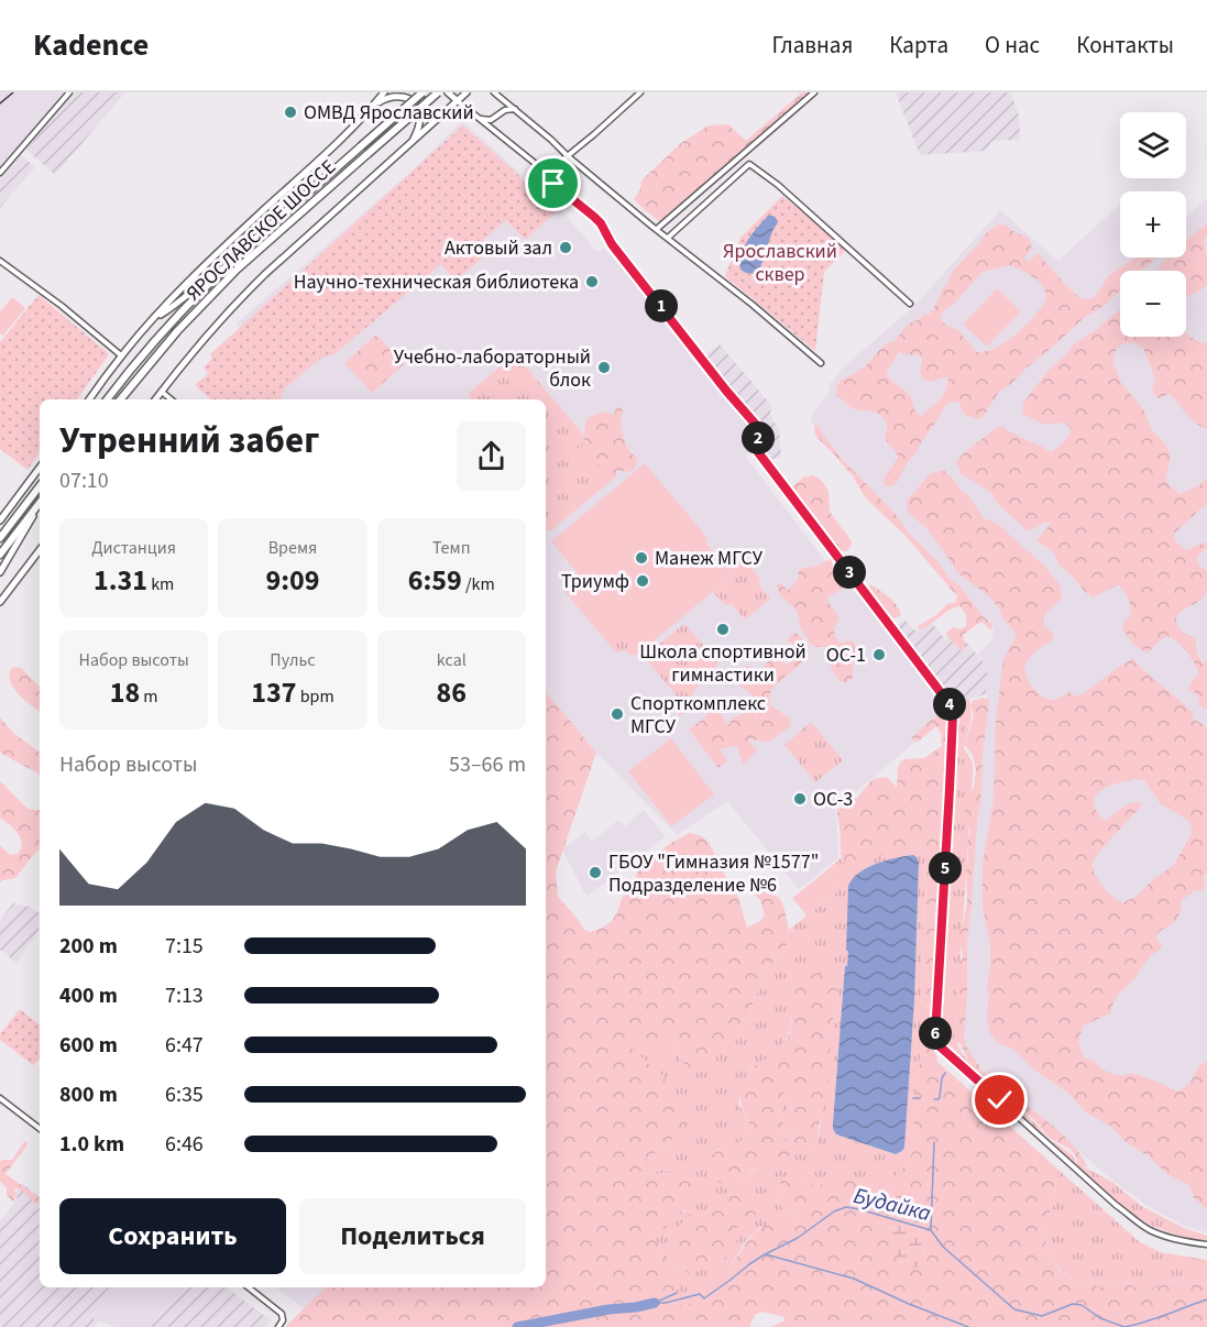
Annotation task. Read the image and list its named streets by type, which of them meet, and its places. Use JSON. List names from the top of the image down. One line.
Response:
{"streets":{"main road":["ЯРОСЛАВСКОЕ ШОССЕ"]},"water":["Будайка"],"parks":["Ярославский сквер"],"places":["ОМВД Ярославский","Актовый зал","Научно-техническая библиотека","Учебно-лабораторный блок","Манеж МГСУ","Триумф","Школа спортивной гимнастики","ОС-1","Спорткомплекс МГСУ","ОС-3","ГБОУ \"Гимназия №1577\" Подразделение №6"],"page":{"header":"Kadence","nav":["Главная","Карта","О нас","Контакты"],"map_buttons":["+","−"],"pins":["1","2","3","4","5","6"],"heading":["Утренний забег","07:10"],"stats":[["Дистанция","1.31 km"],["Время","9:09"],["Темп","6:59 /km"],["Набор высоты","18 m"],["Пульс","137 bpm"],["kcal","86"]],"chart":["Набор высоты","53–66 m"],"list":[{"name":"200 m","note":"7:15"},{"name":"400 m","note":"7:13"},{"name":"600 m","note":"6:47"},{"name":"800 m","note":"6:35"},{"name":"1.0 km","note":"6:46"}],"buttons":["Сохранить","Поделиться"]}}
